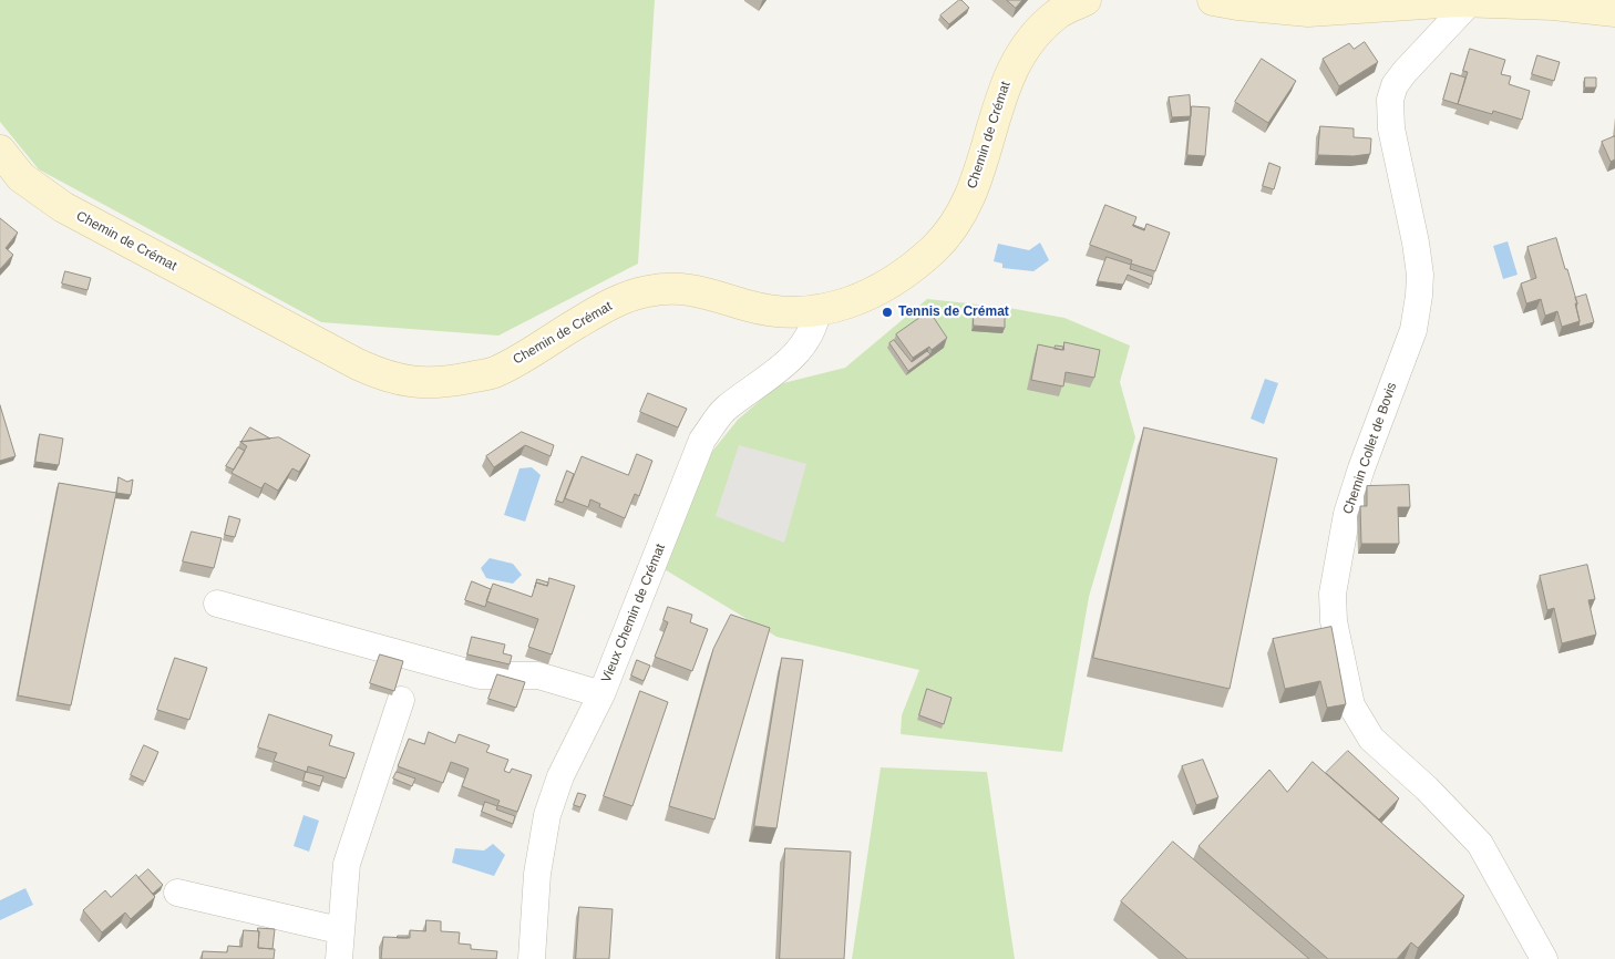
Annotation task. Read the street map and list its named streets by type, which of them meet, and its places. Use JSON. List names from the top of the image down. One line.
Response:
{"streets":{"street":["Chemin de Crémat","Chemin Collet de Bovis","Vieux Chemin de Crémat"]},"crossings":[["Chemin de Crémat","Vieux Chemin de Crémat"]],"places":["Tennis de Crémat"]}
